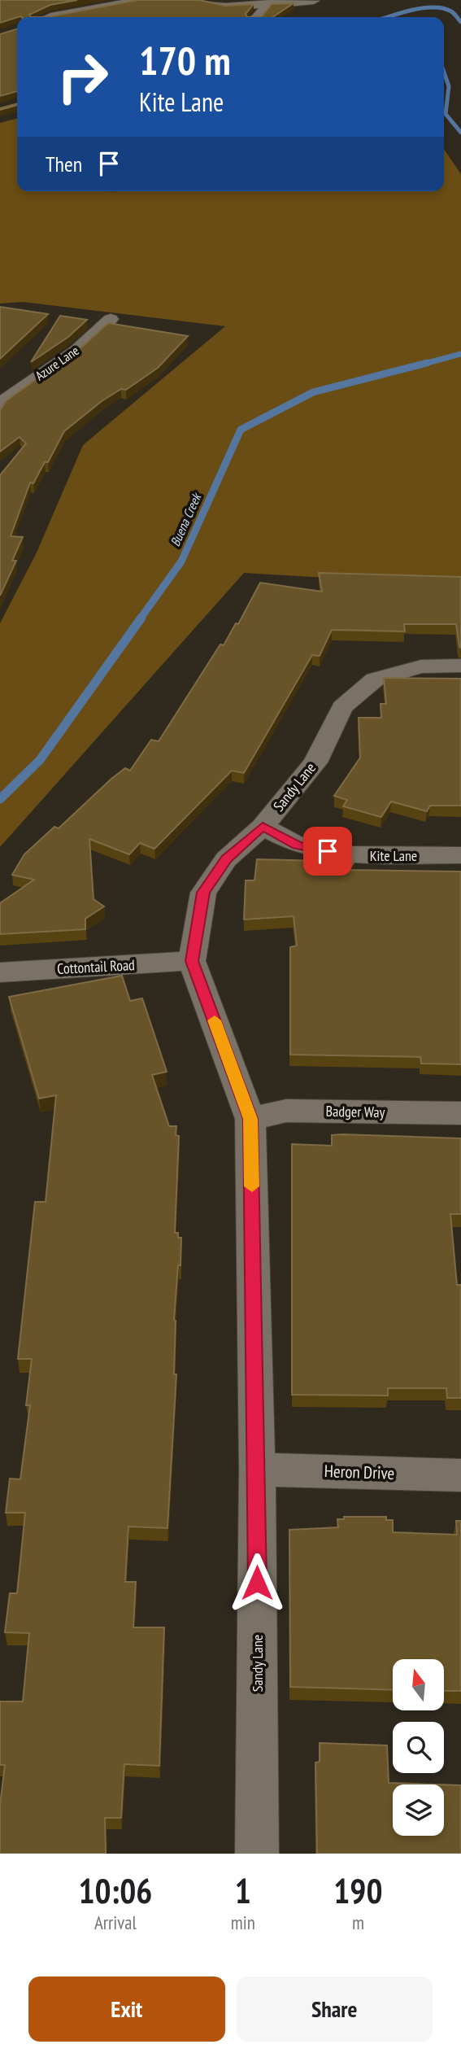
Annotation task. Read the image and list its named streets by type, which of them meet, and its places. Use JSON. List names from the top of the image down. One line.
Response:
{"streets":{"street":["Azure Lane","Sandy Lane","Kite Lane","Cottontail Road","Badger Way","Heron Drive"]},"crossings":[["Sandy Lane","Kite Lane"],["Sandy Lane","Cottontail Road"],["Sandy Lane","Badger Way"],["Sandy Lane","Heron Drive"]],"water":["Buena Creek"],"north":"top","page":{"turn":["170 m","Kite Lane"],"then":"Then","eta":["10:06","Arrival","1","min","190","m"],"buttons":["Exit","Share"]}}
